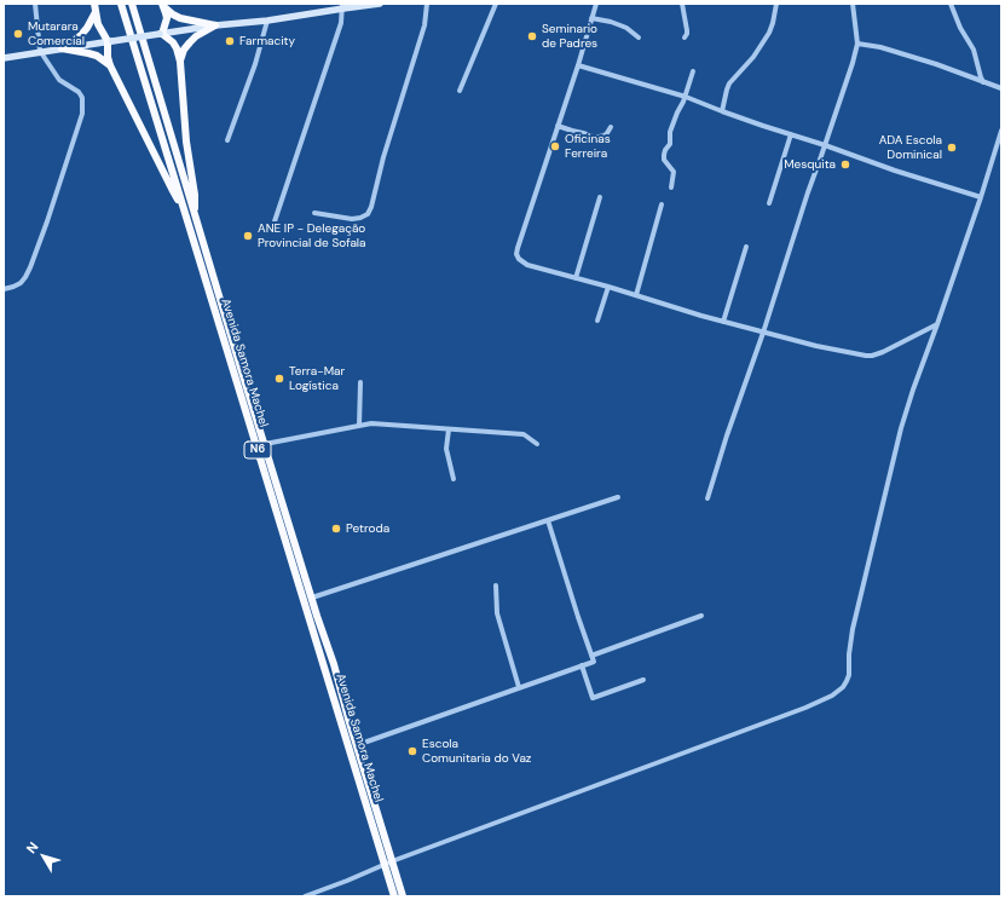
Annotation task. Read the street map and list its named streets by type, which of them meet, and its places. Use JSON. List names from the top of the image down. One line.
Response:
{"streets":{"highway":["Avenida Samora Machel","N6"]},"places":["Mutarara Comercial","Seminario de Padres","Farmacity","Oficinas Ferreira","ADA Escola Dominical","Mesquita","ANE IP - Delegação Provincial de Sofala","Terra-Mar Logística","Petroda","Escola Comunitaria do Vaz"],"north":"top left"}
